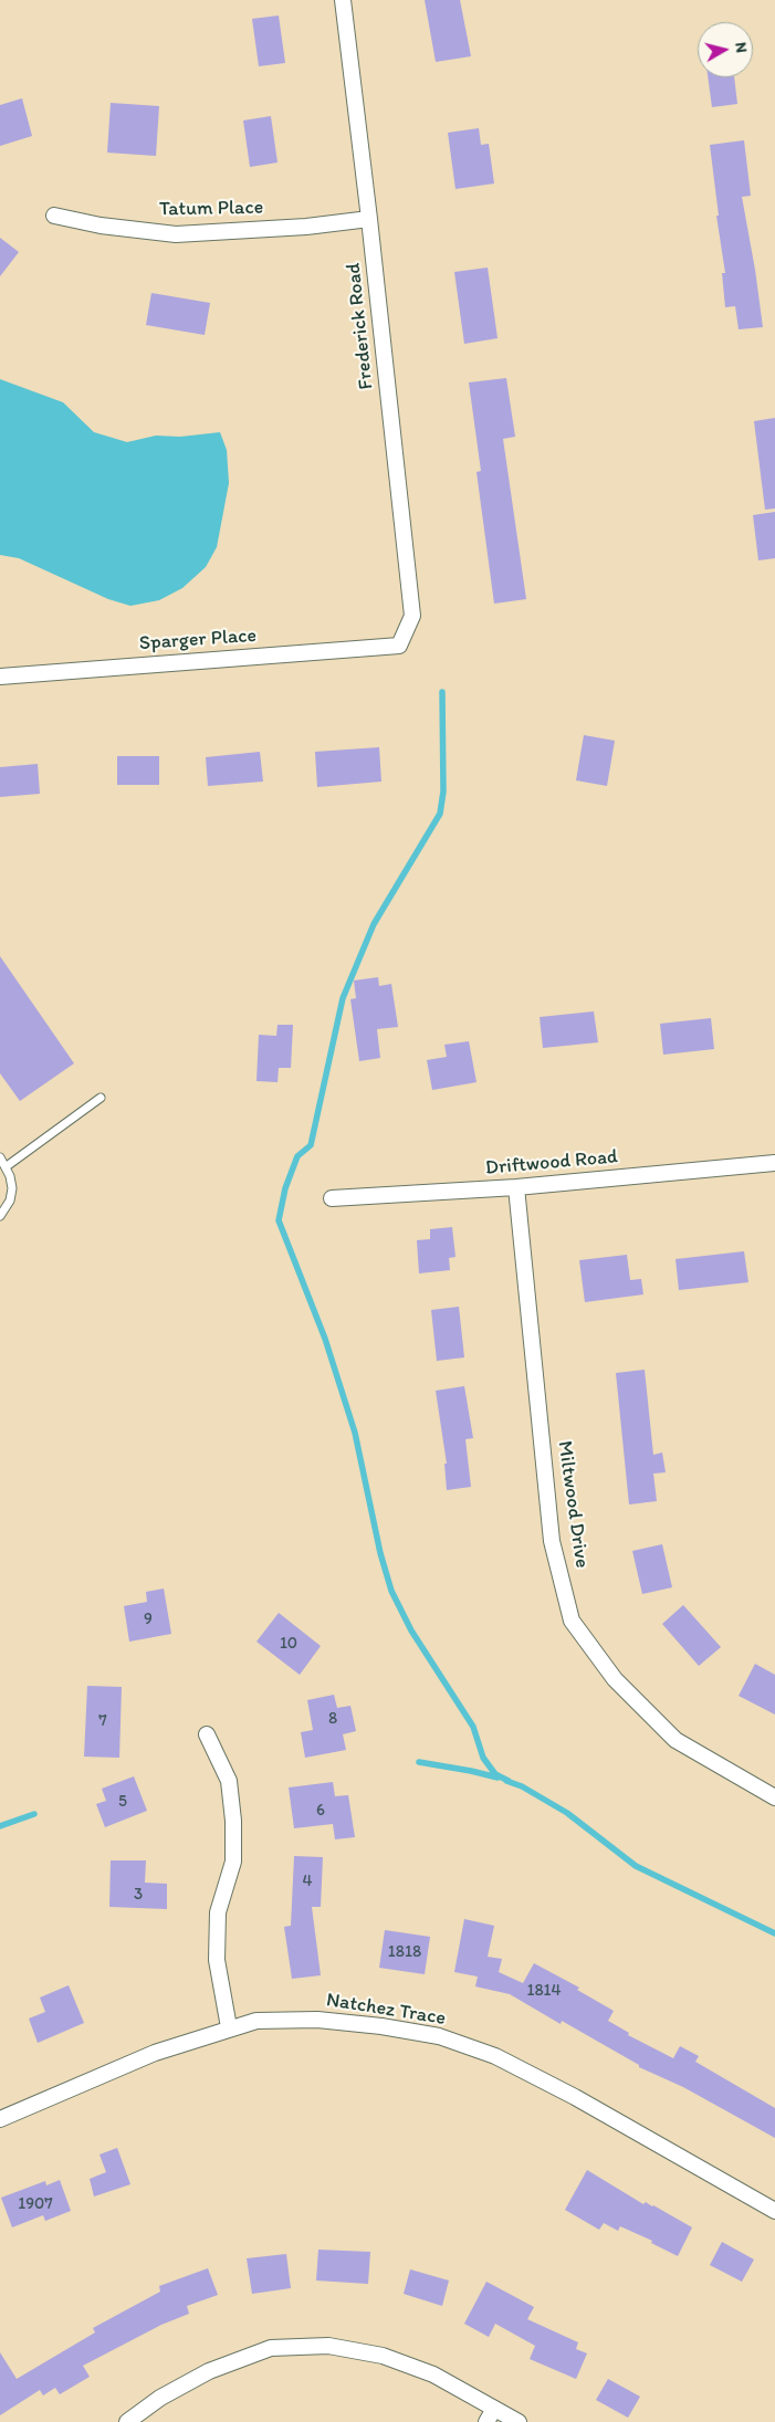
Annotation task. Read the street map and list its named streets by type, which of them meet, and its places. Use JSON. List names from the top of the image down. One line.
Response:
{"streets":{"street":["Tatum Place","Frederick Road","Sparger Place","Driftwood Road","Miltwood Drive","Natchez Trace"]},"crossings":[["Tatum Place","Frederick Road"],["Frederick Road","Sparger Place"],["Driftwood Road","Miltwood Drive"]],"house_numbers":["9","10","8","7","5","6","4","3","1818","1814","1907"],"north":"right"}
